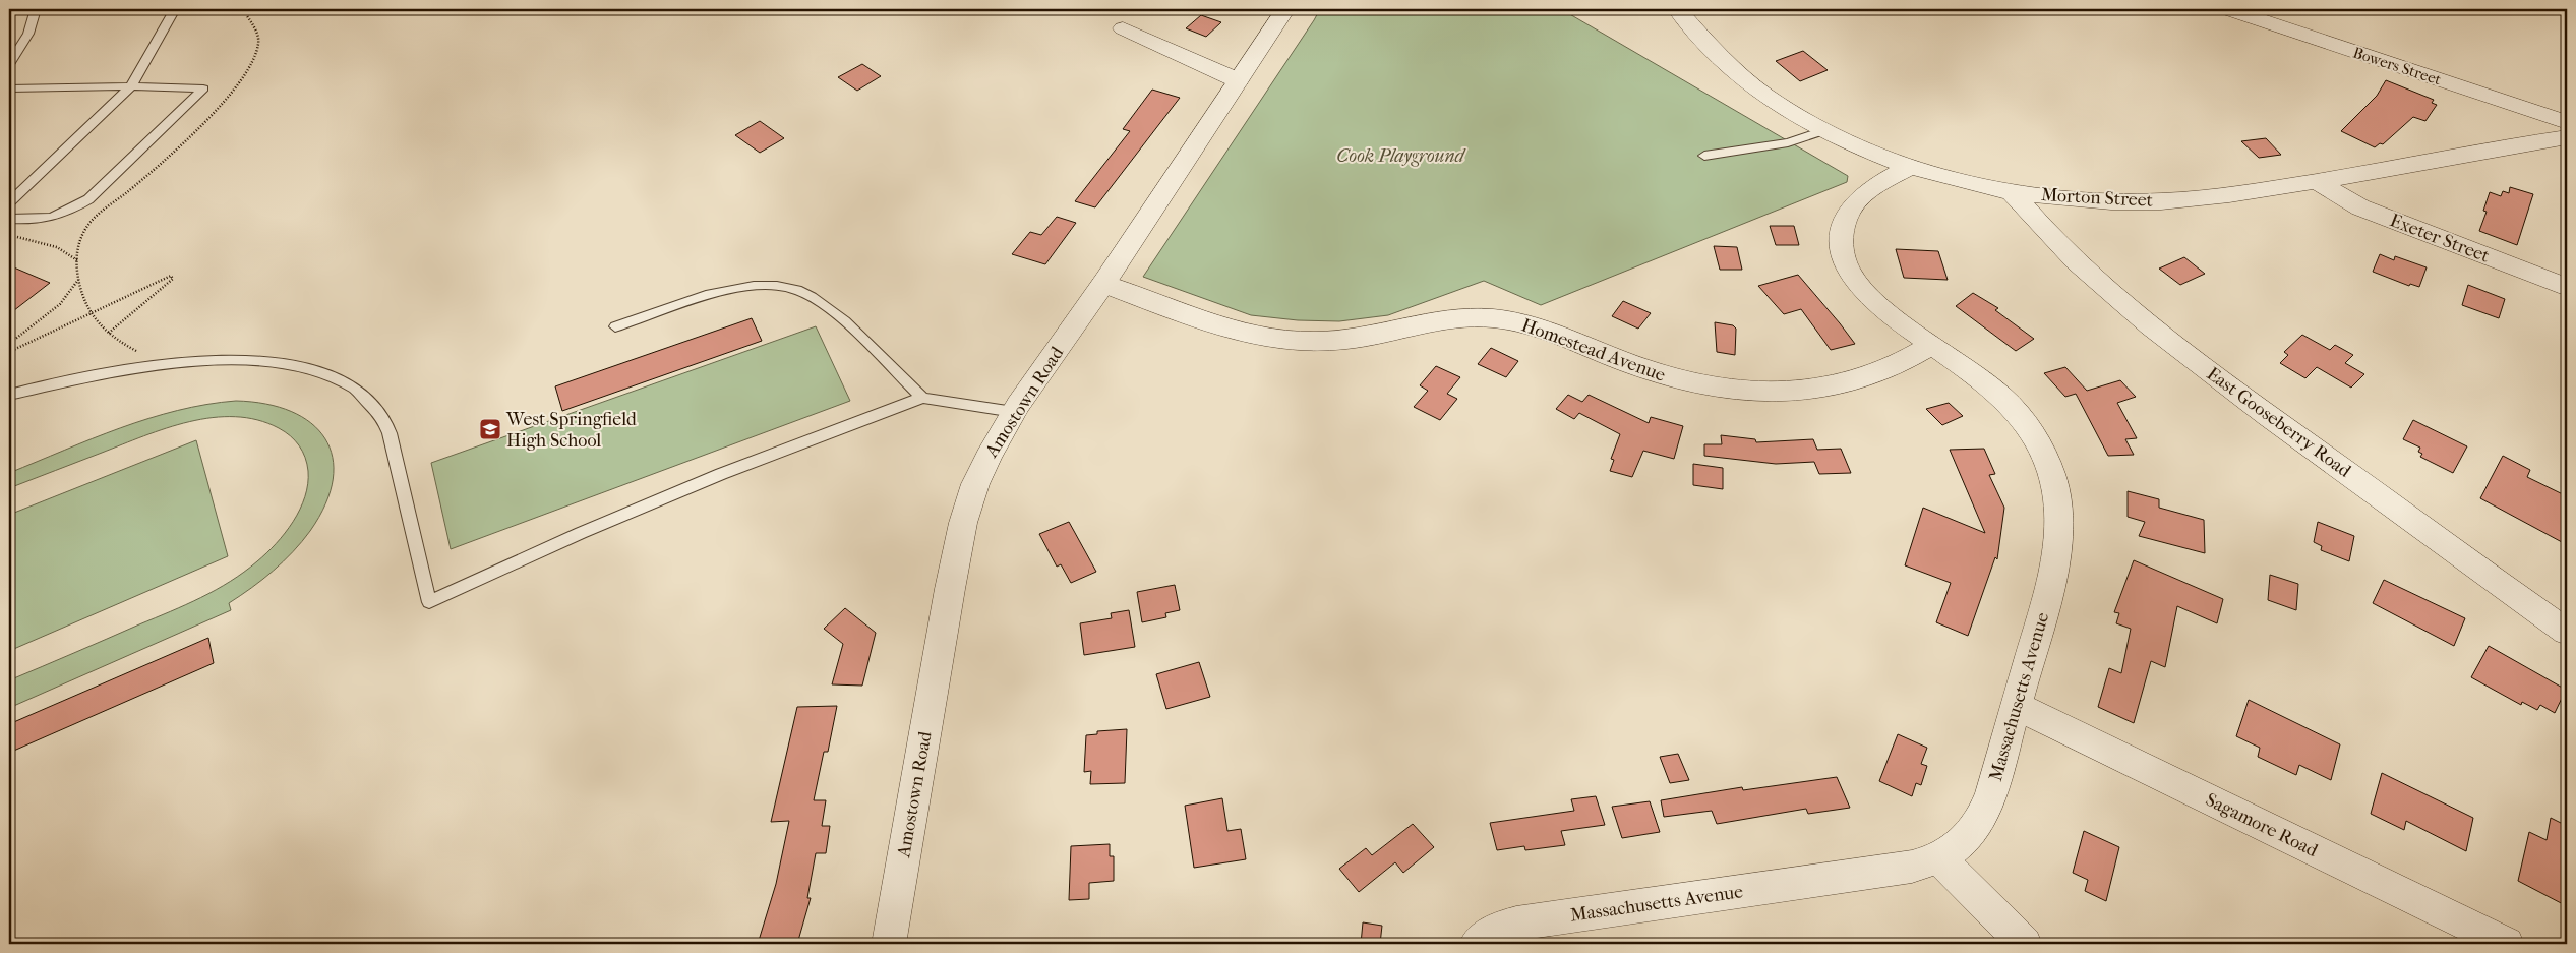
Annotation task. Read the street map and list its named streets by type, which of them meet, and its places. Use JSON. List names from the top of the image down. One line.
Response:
{"streets":{"street":["Bowers Street","Morton Street","Exeter Street","Homestead Avenue","Amostown Road","East Gooseberry Road","Massachusetts Avenue","Sagamore Road"]},"crossings":[["Morton Street","Exeter Street"],["Morton Street","East Gooseberry Road"],["Morton Street","Massachusetts Avenue"],["Homestead Avenue","Amostown Road"],["Homestead Avenue","Massachusetts Avenue"],["Massachusetts Avenue","Sagamore Road"]],"parks":["Cook Playground"],"places":{"school or university":["West Springfield High School"]}}
